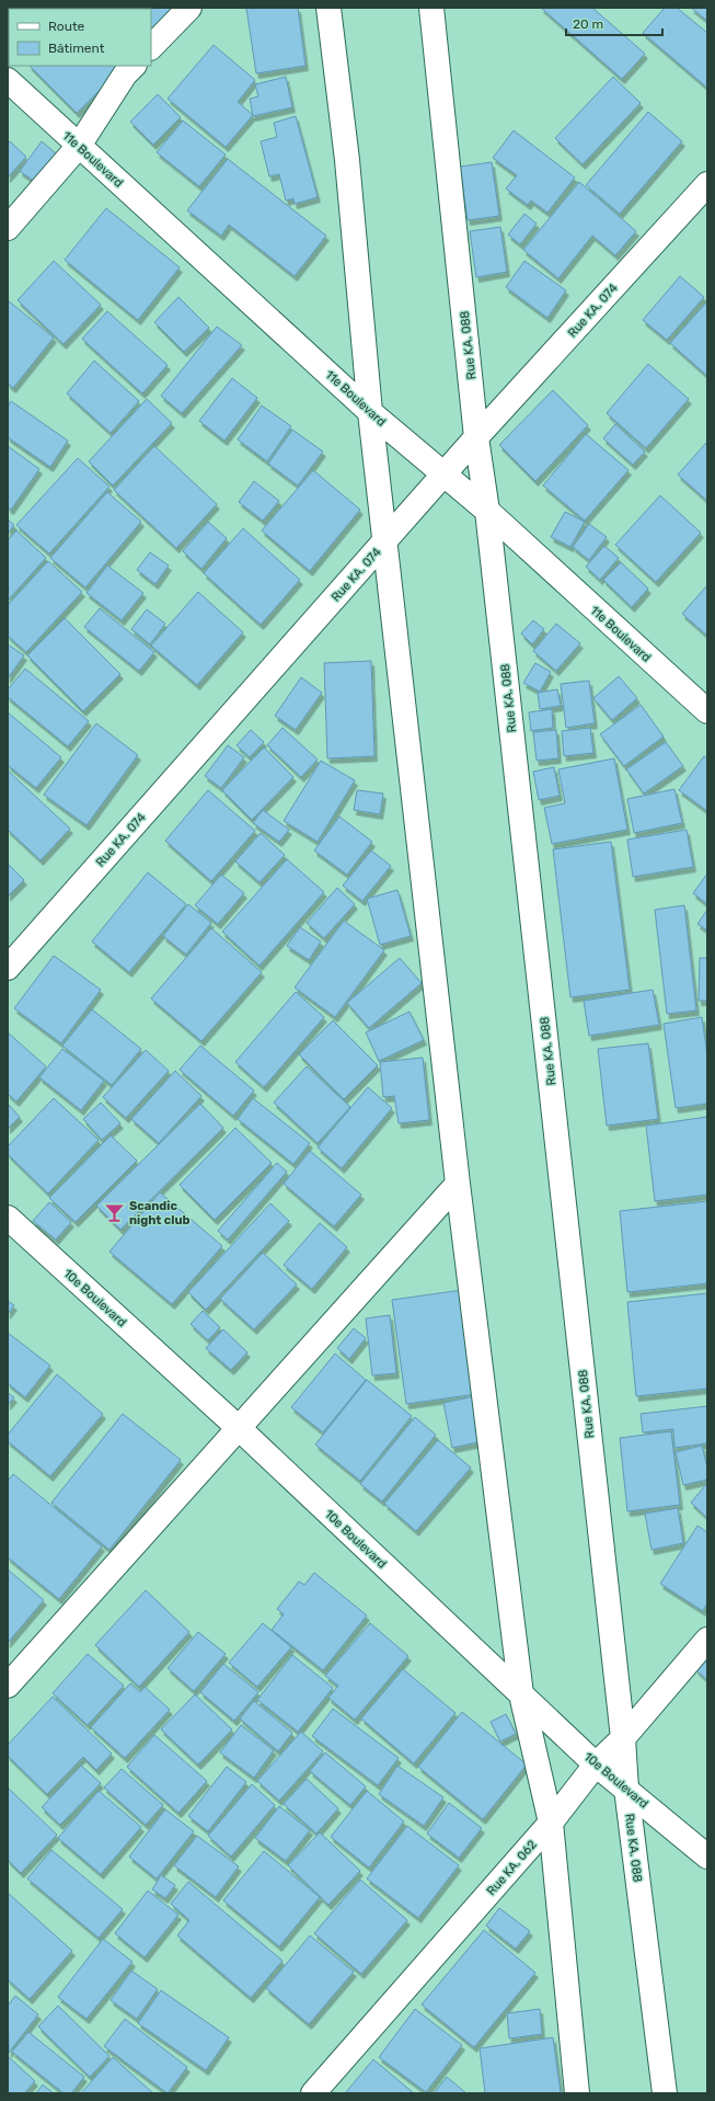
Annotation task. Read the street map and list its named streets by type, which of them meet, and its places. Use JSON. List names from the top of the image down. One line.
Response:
{"streets":{"street":["11e Boulevard","Rue KA. 074","Rue KA. 088","10e Boulevard","Rue KA. 062"]},"crossings":[["11e Boulevard","Rue KA. 074"],["11e Boulevard","Rue KA. 088"],["Rue KA. 074","Rue KA. 088"],["Rue KA. 088","10e Boulevard"],["Rue KA. 088","Rue KA. 062"],["10e Boulevard","Rue KA. 062"]],"places":{"bar":["Scandic night club"]},"legend":["Route","Bâtiment"],"scale_bar":"20 m"}
